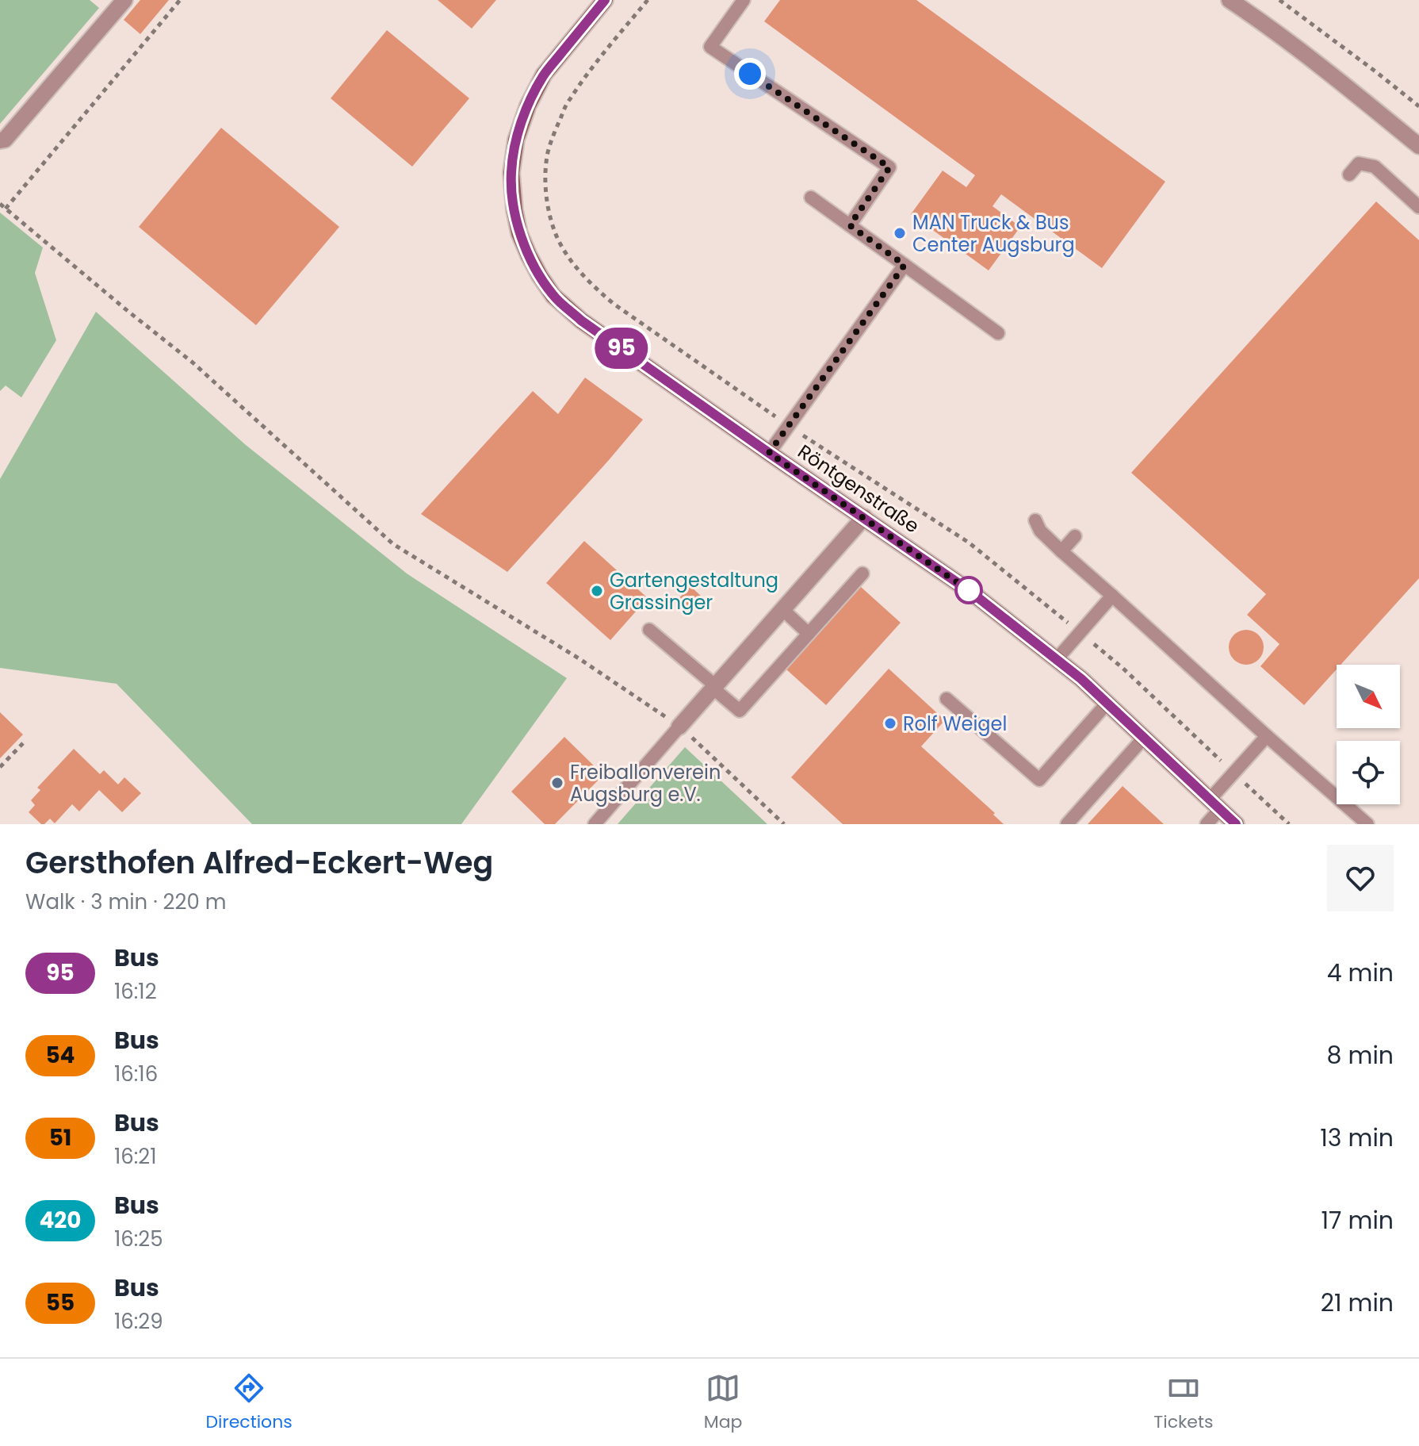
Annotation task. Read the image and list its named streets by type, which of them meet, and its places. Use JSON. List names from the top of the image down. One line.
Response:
{"streets":{"street":["Röntgenstraße"]},"places":["MAN Truck & Bus Center Augsburg","Gartengestaltung Grassinger","Rolf Weigel","Freiballonverein Augsburg e.V."],"lines":["bus line 95"],"north":"bottom right","page":{"on_map":"95","heading":["Gersthofen Alfred-Eckert-Weg","Walk · 3 min · 220 m"],"list":[{"mark":"95","name":"Bus","note":"16:12","value":"4 min"},{"mark":"54","name":"Bus","note":"16:16","value":"8 min"},{"mark":"51","name":"Bus","note":"16:21","value":"13 min"},{"mark":"420","name":"Bus","note":"16:25","value":"17 min"},{"mark":"55","name":"Bus","note":"16:29","value":"21 min"}],"tabs":["Directions","Map","Tickets"]}}
